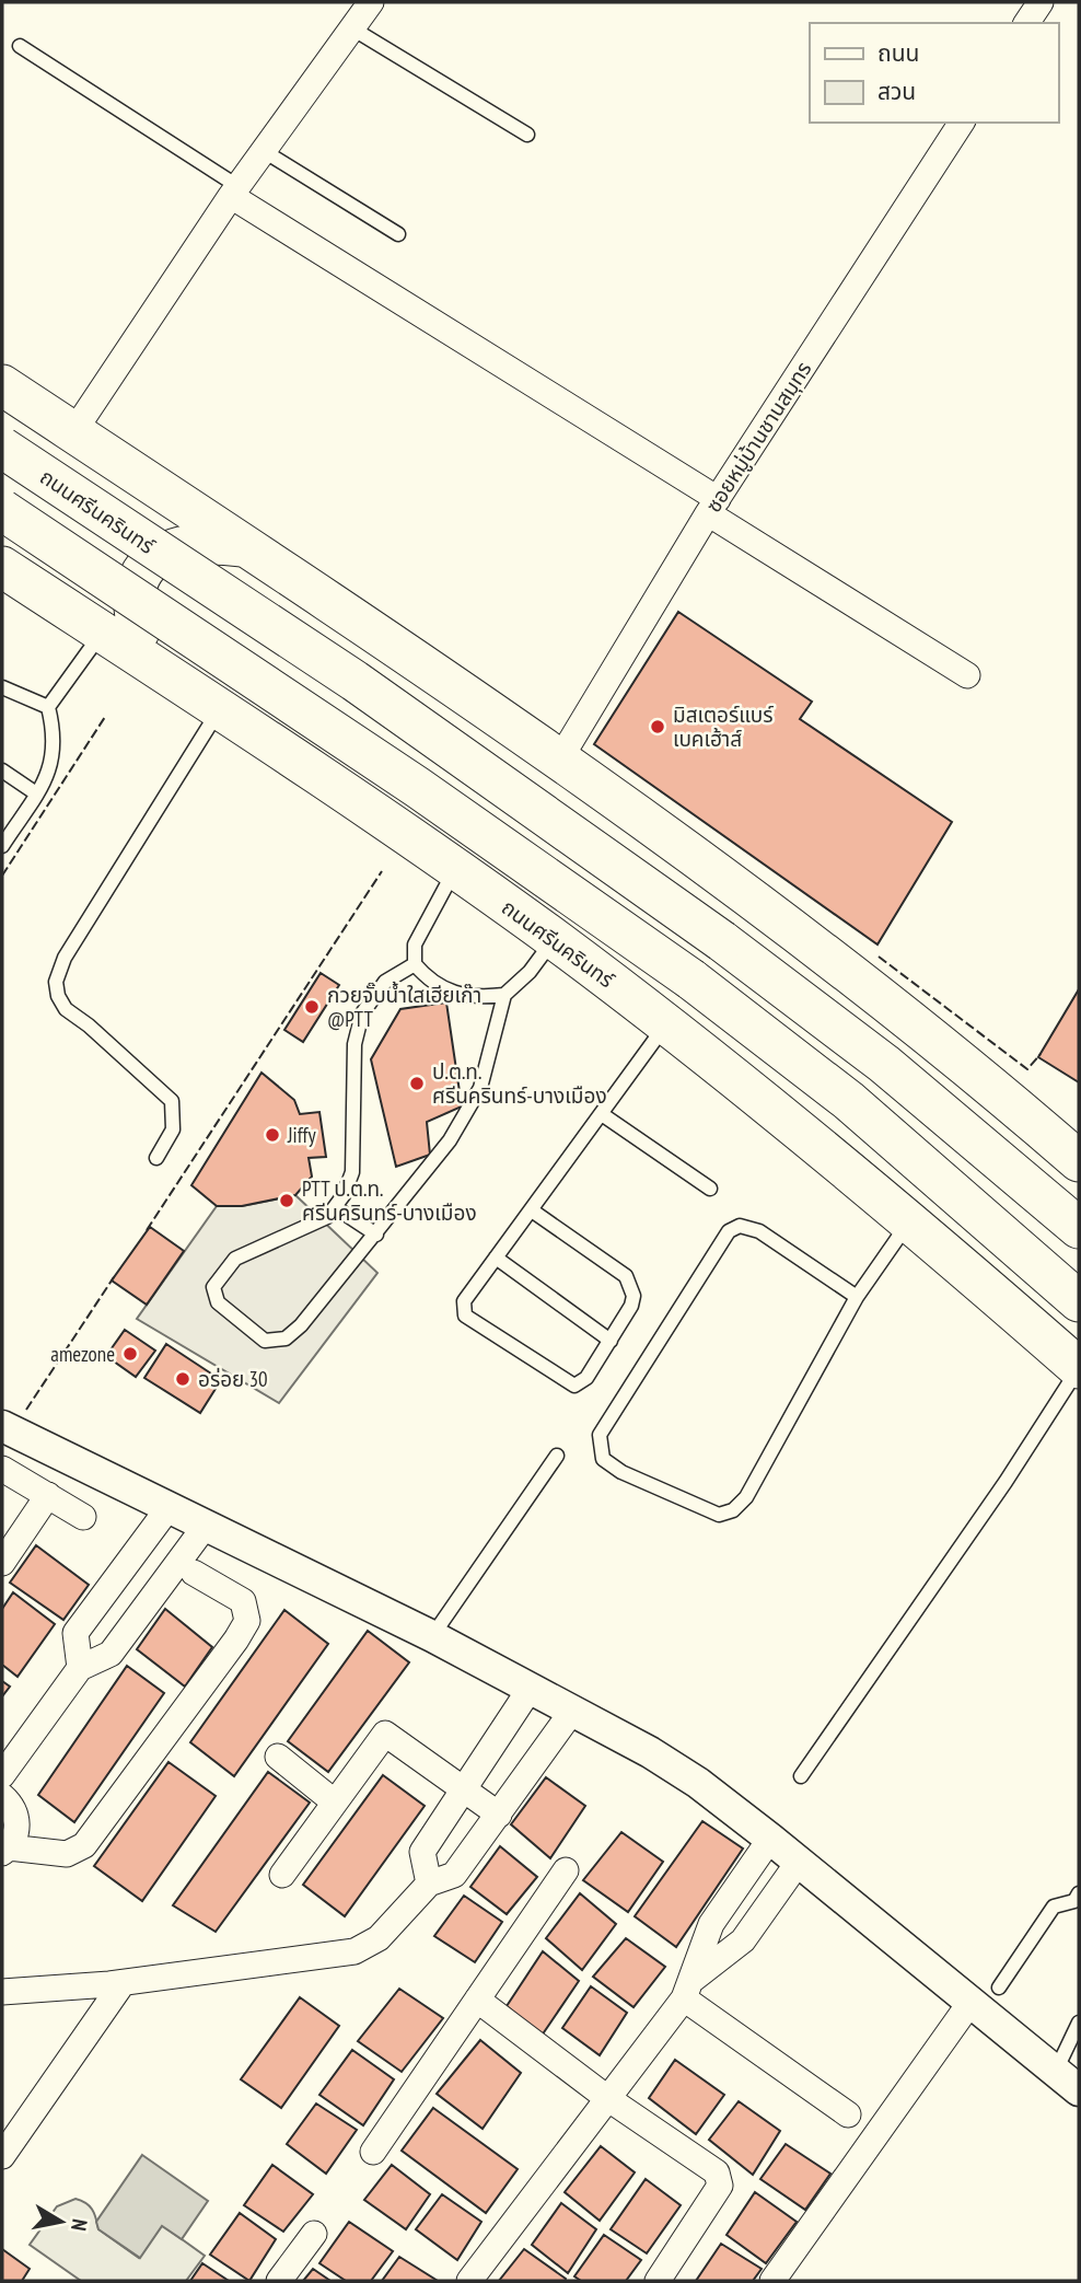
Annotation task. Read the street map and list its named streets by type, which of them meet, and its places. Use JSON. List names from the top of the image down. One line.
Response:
{"streets":{"main road":["ถนนศรีนครินทร์"],"street":["ซอยหมู่บ้านชานสมุทร"]},"places":["มิสเตอร์แบร์ เบคเฮ้าส์","กวยจั๊บน้ำใสเฮียเก๊า @PTT","ป.ต.ท. ศรีนครินทร์-บางเมือง","Jiffy","PTT ป.ต.ท. ศรีนครินทร์-บางเมือง","amezone","อร่อย 30"],"legend":["ถนน","สวน"],"north":"right"}
